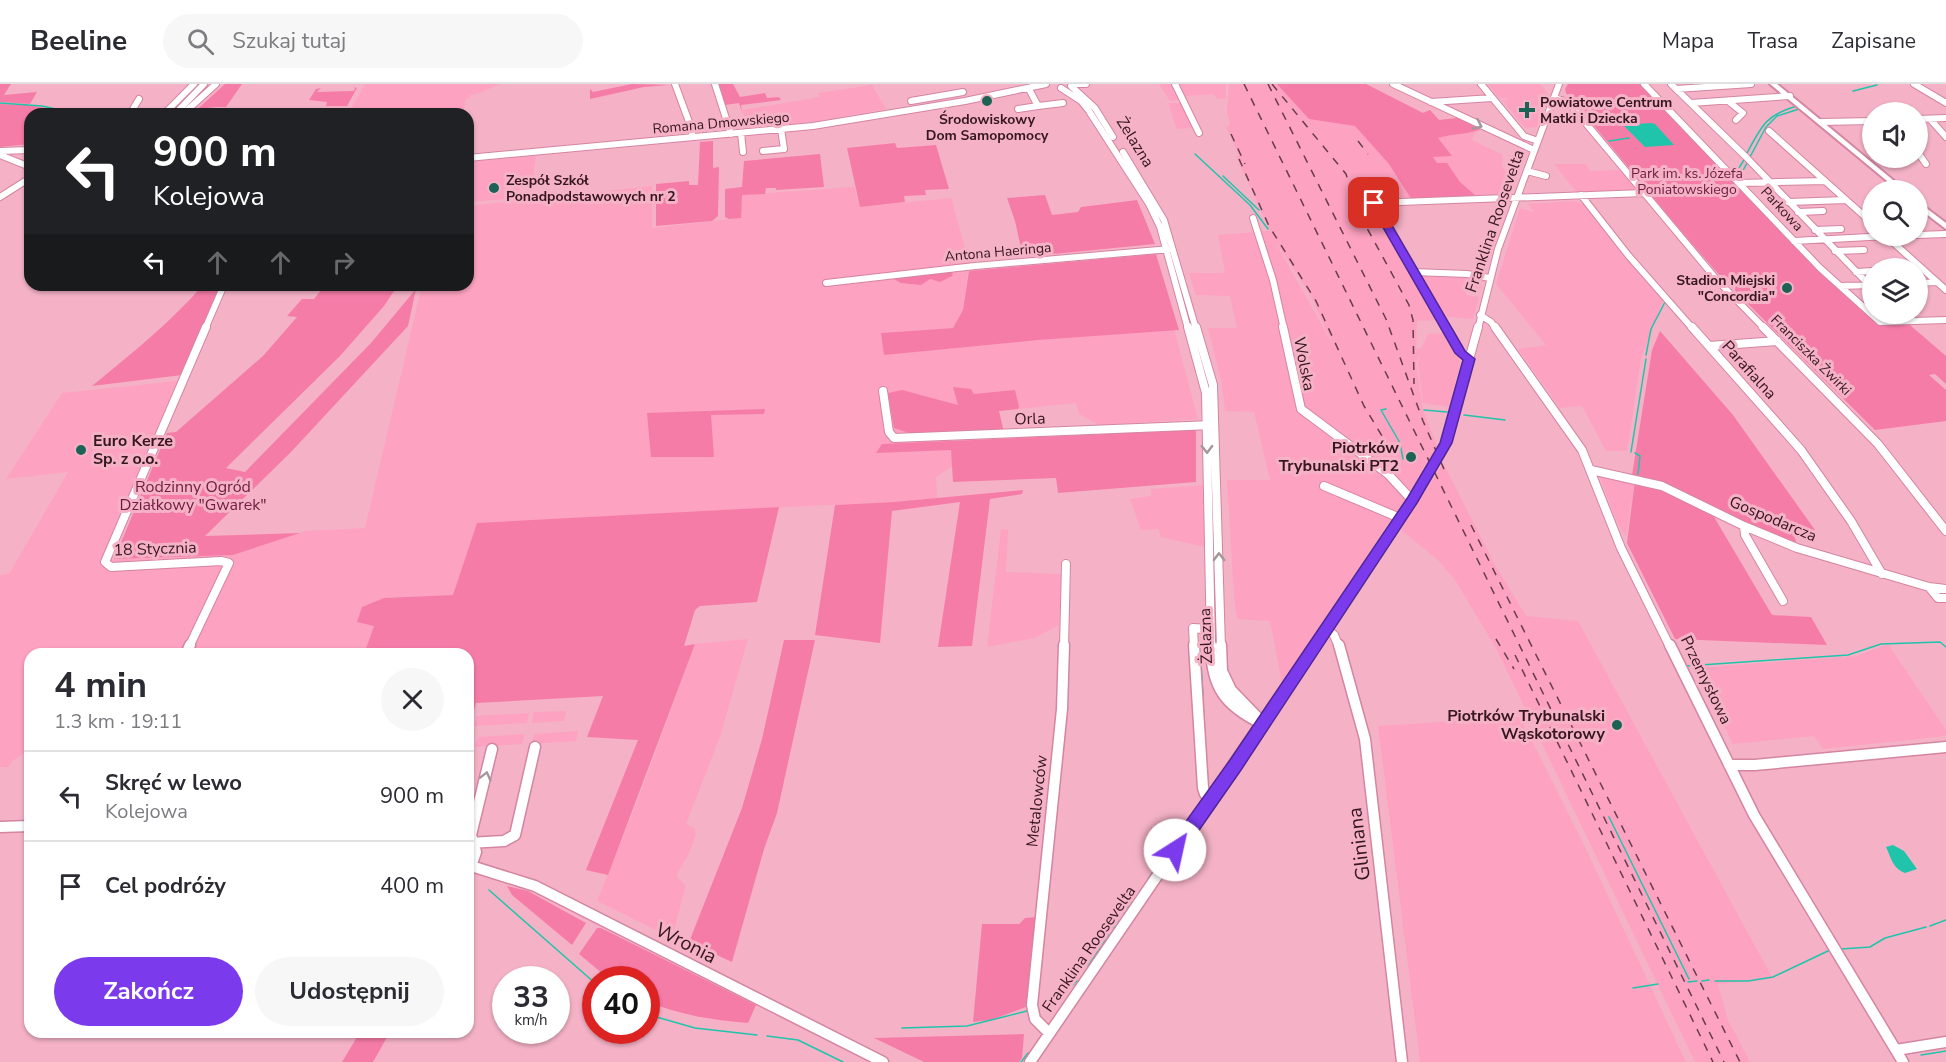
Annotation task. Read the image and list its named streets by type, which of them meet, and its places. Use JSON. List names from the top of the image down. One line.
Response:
{"streets":{"street":["Romana Dmowskiego","Żelazna","Parkowa","Franklina Roosevelta","Antona Haeringa","Franciszka Żwirki","Wolska","Parafialna","Orla","Gospodarcza","18 Stycznia","Przemysłowa","Metalowców","Gliniana","Wronia"]},"crossings":[["Romana Dmowskiego","Żelazna"],["Żelazna","Franklina Roosevelta"],["Żelazna","Antona Haeringa"],["Żelazna","Orla"],["Franklina Roosevelta","Franciszka Żwirki"],["Franklina Roosevelta","Wolska"],["Franklina Roosevelta","Przemysłowa"],["Franklina Roosevelta","Metalowców"],["Franklina Roosevelta","Gliniana"],["Parafialna","Gospodarcza"],["Gospodarcza","Przemysłowa"]],"parks":["Park im. ks. Józefa Poniatowskiego","Rodzinny Ogród Działkowy \"Gwarek\""],"places":{"other":["Środowiskowy Dom Samopomocy","Zespół Szkół Ponadpodstawowych nr 2","Stadion Miejski \"Concordia\"","Euro Kerze Sp. z o.o.","Piotrków Trybunalski PT2","Piotrków Trybunalski Wąskotorowy"],"health":["Powiatowe Centrum Matki i Dziecka"]},"page":{"header":"Beeline","search":"Szukaj tutaj","nav":["Mapa","Trasa","Zapisane"],"turn":["900 m","Kolejowa"],"heading":["4 min","1.3 km · 19:11"],"list":[{"name":"Skręć w lewo","note":"Kolejowa","value":"900 m"},{"name":"Cel podróży","value":"400 m"}],"buttons":["Zakończ","Udostępnij"],"speed":"33 km/h","limit":"40"}}
